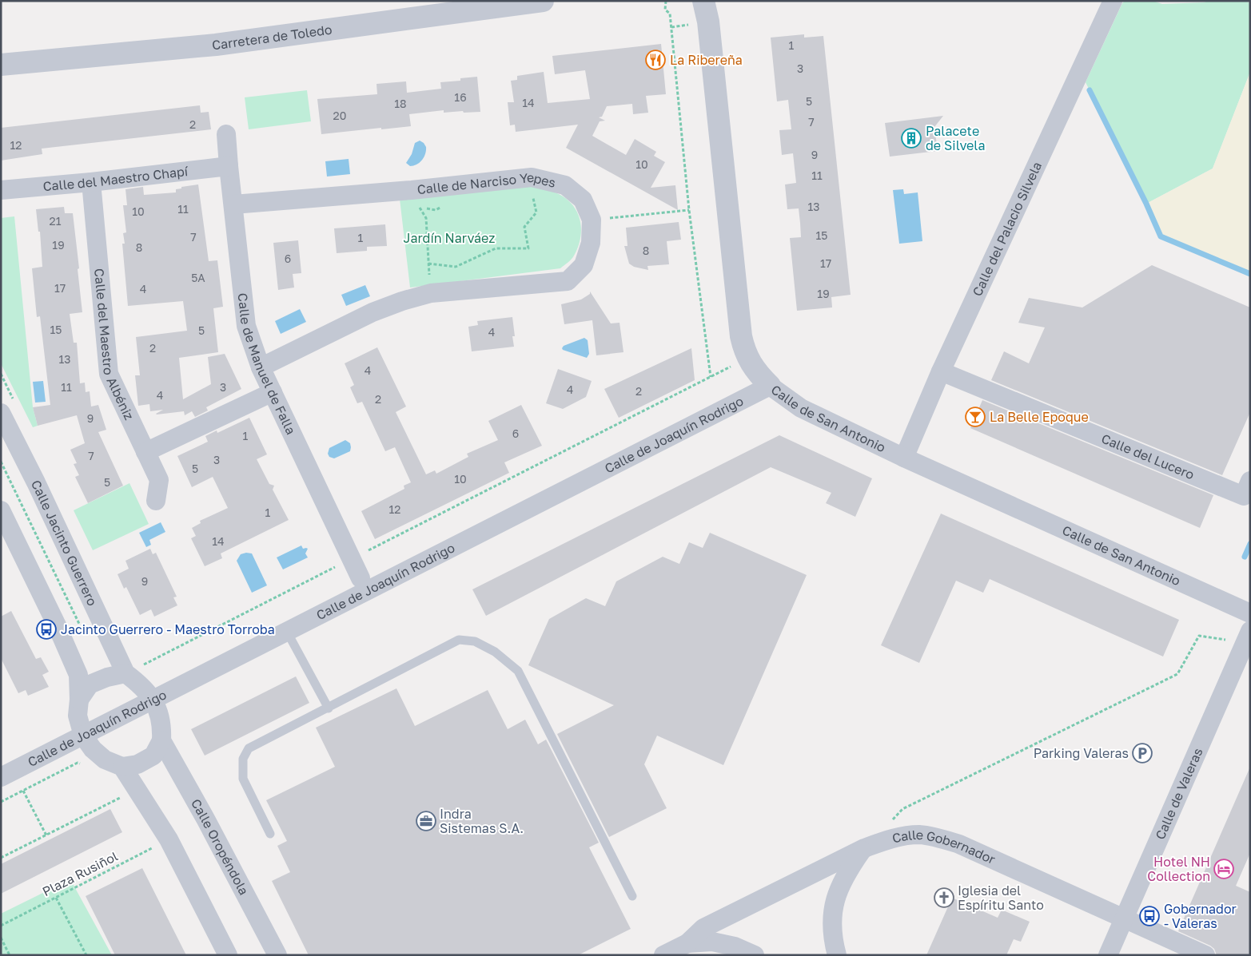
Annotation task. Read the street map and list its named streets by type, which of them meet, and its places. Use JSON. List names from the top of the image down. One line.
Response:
{"streets":{"street":["Carretera de Toledo","Calle del Maestro Chapí","Calle de Narciso Yepes","Calle del Palacio Silvela","Calle del Maestro Albéniz","Calle de Manuel de Falla","Calle de San Antonio","Calle de Joaquín Rodrigo","Calle del Lucero","Calle Jacinto Guerrero","Calle de Valeras","Calle Oropéndola","Calle Gobernador"],"path":["Plaza Rusiñol"]},"crossings":[["Calle del Maestro Chapí","Calle del Maestro Albéniz"],["Calle del Maestro Chapí","Calle de Manuel de Falla"],["Calle de Narciso Yepes","Calle de Manuel de Falla"],["Calle del Palacio Silvela","Calle de San Antonio"],["Calle del Palacio Silvela","Calle del Lucero"],["Calle de San Antonio","Calle de Joaquín Rodrigo"],["Calle de Joaquín Rodrigo","Calle Jacinto Guerrero"],["Calle de Joaquín Rodrigo","Calle Oropéndola"],["Calle Jacinto Guerrero","Calle Oropéndola"],["Calle de Valeras","Calle Gobernador"]],"parks":["Jardín Narváez"],"places":{"restaurant":["La Ribereña"],"building":["Palacete de Silvela"],"bar":["La Belle Epoque"],"bus stop":["Jacinto Guerrero - Maestro Torroba","Gobernador - Valeras"],"parking":["Parking Valeras"],"office":["Indra Sistemas S.A."],"hotel":["Hotel NH Collection"],"church":["Iglesia del Espíritu Santo"]},"house_numbers":["1","3","16","5","14","18","20","7","2","12","9","10","11","13","11","10","21","15","7","1","19","8","8","6","17","5A","17","4","19","15","5","4","2","13","4","11","3","4","2","4","2","9","6","1","7","3","5","10","5","12","1","14","9"]}
